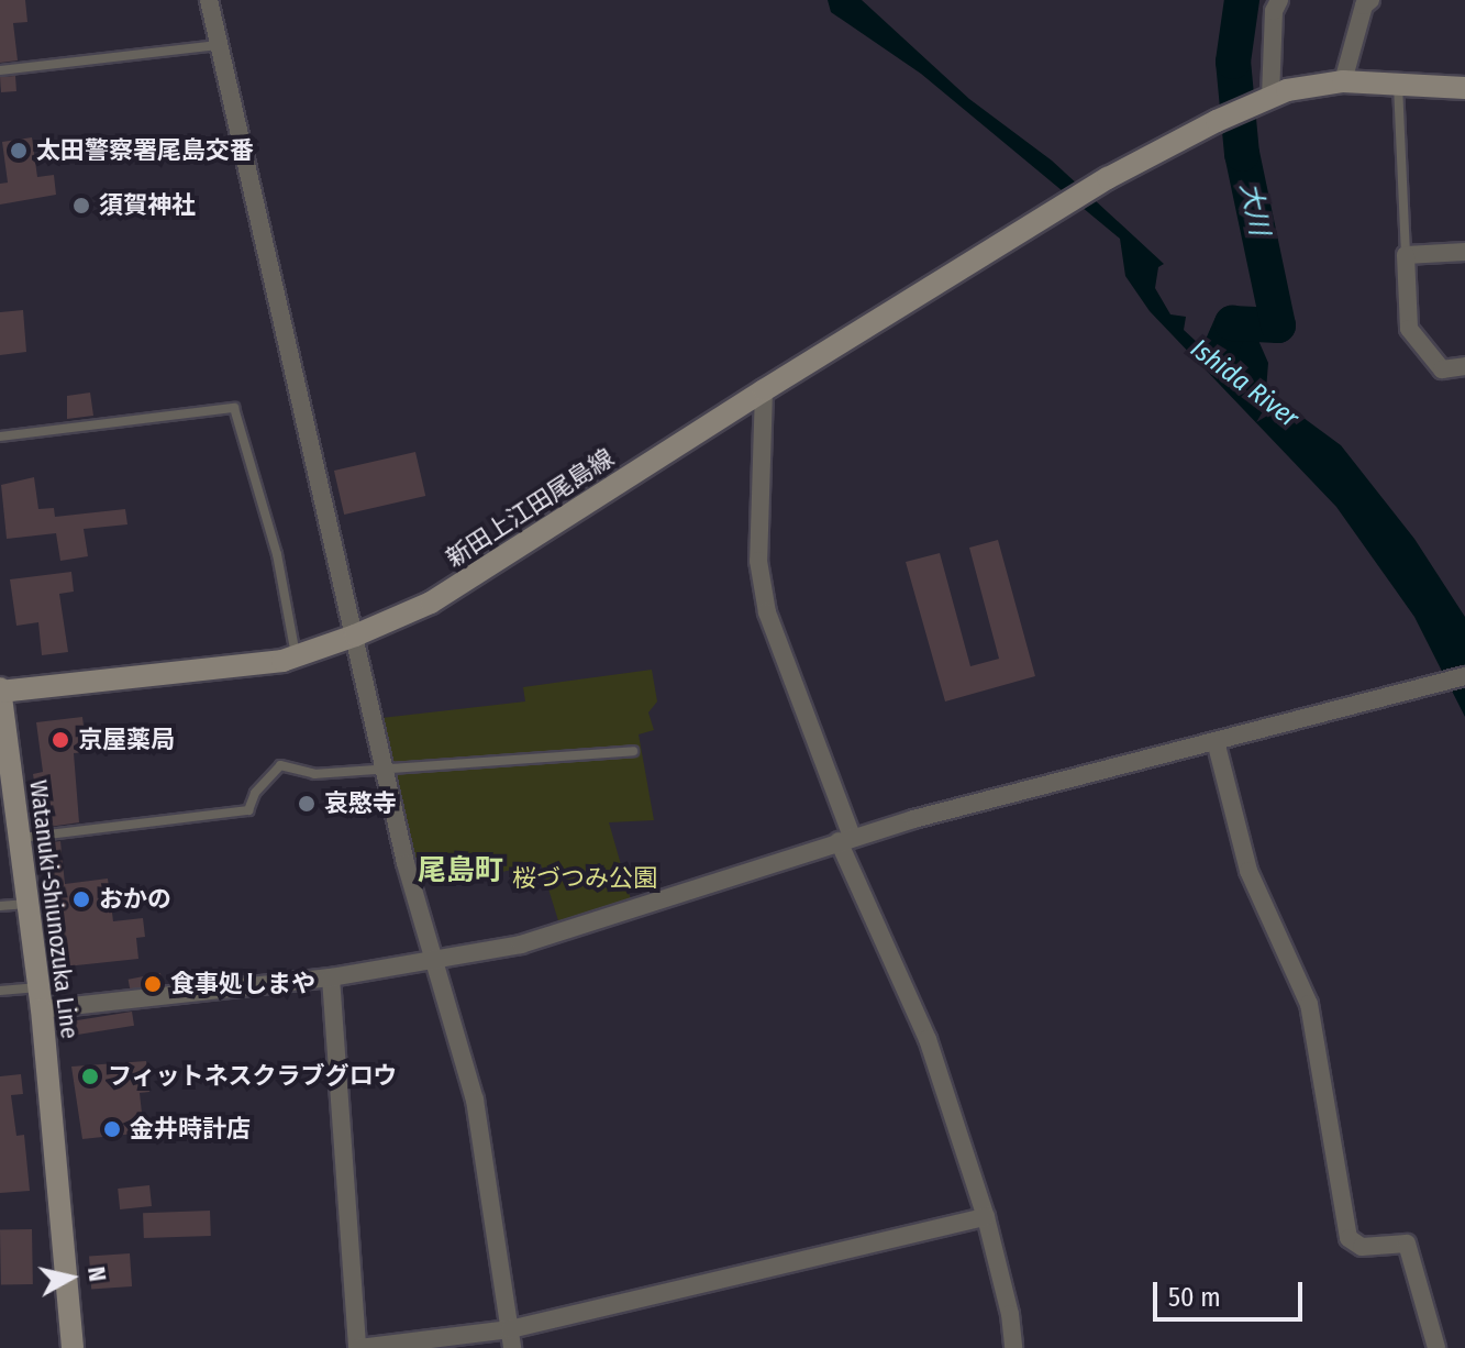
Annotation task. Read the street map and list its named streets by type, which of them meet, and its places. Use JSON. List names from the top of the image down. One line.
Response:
{"streets":{"main road":["新田上江田尾島線","Watanuki-Shiunozuka Line"]},"crossings":[["新田上江田尾島線","Watanuki-Shiunozuka Line"]],"districts":["尾島町"],"water":["大川","Ishida River"],"parks":["桜づつみ公園"],"places":["太田警察署尾島交番","須賀神社","京屋薬局","哀愍寺","おかの","食事処しまや","フィットネスクラブグロウ","金井時計店"],"scale_bar":"50 m","north":"right"}
